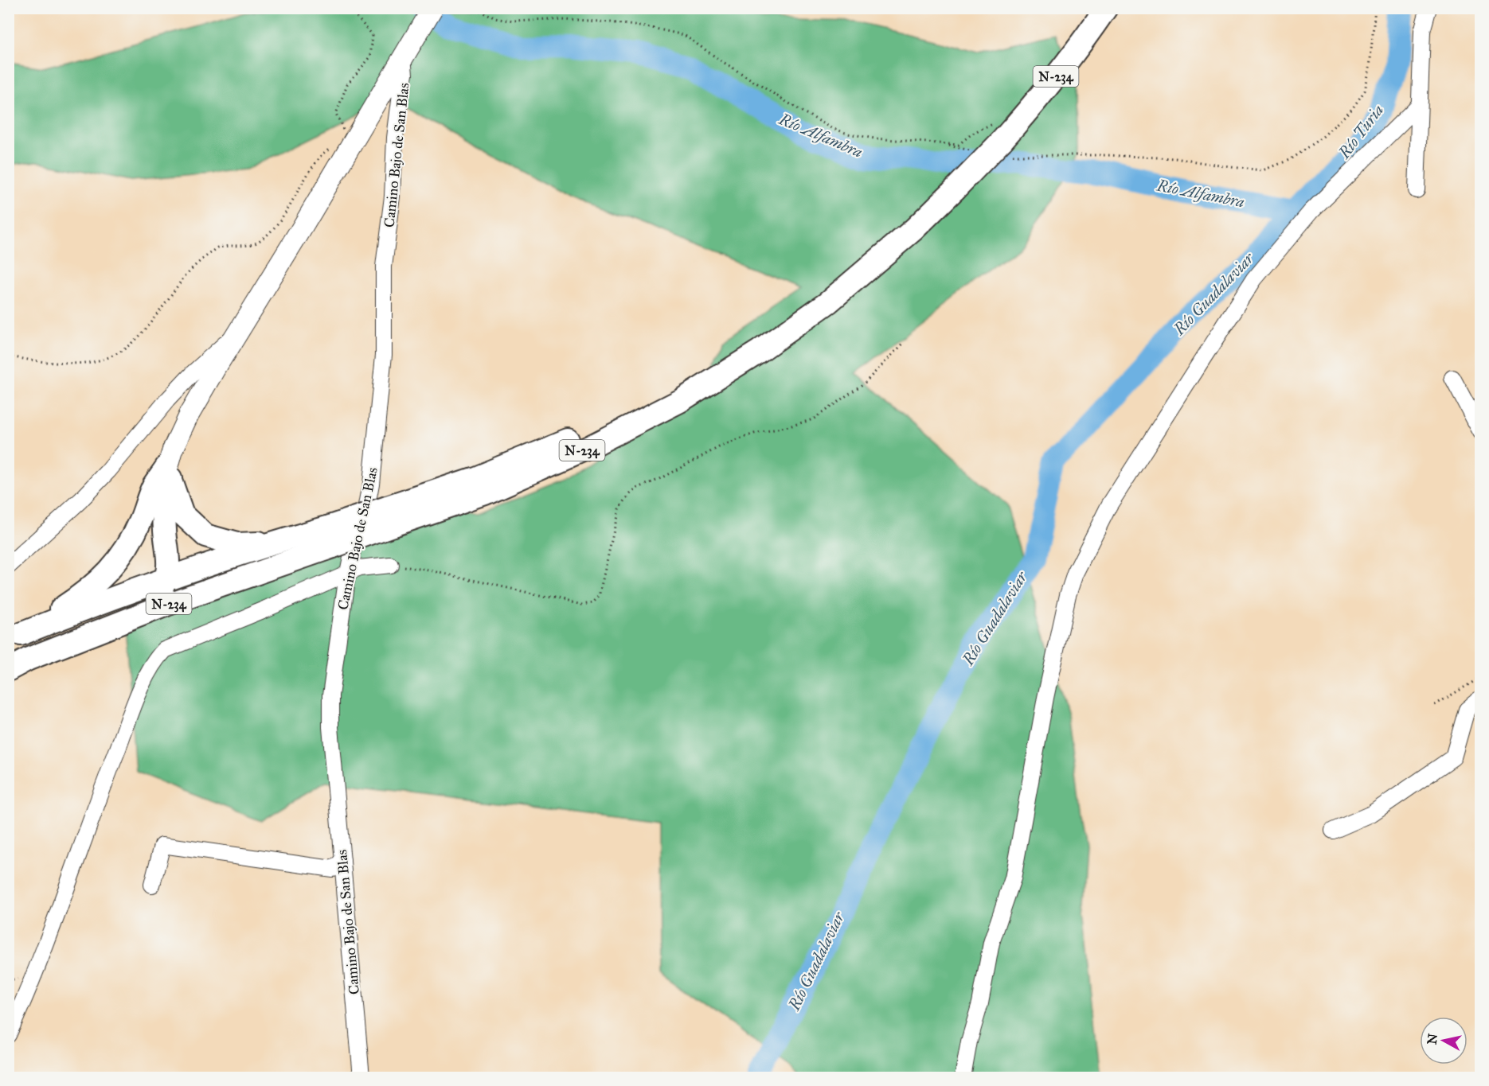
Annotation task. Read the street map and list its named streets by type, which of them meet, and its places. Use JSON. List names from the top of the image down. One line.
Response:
{"streets":{"highway":["N-234"],"street":["Camino Bajo de San Blas"]},"water":["Río Turia","Río Alfambra","Río Guadalaviar"],"north":"left"}
